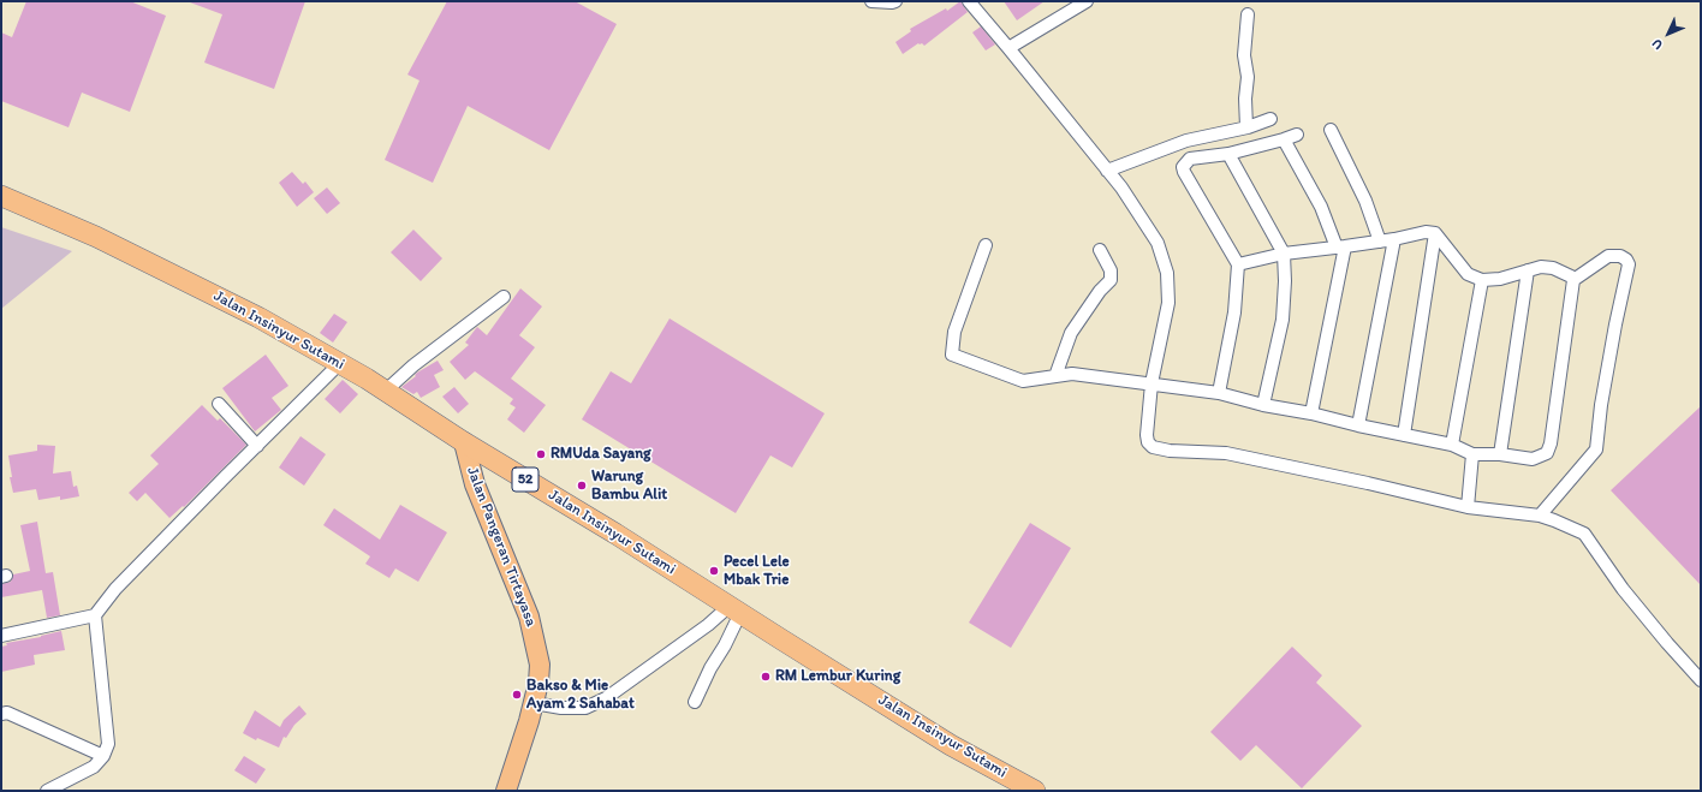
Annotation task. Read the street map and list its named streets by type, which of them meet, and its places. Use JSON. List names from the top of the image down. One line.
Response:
{"streets":{"highway":["Jalan Insinyur Sutami","52"],"main road":["Jalan Pangeran Tirtayasa"]},"crossings":[["Jalan Insinyur Sutami","Jalan Pangeran Tirtayasa"]],"places":["RMUda Sayang","Warung Bambu Alit","Pecel Lele Mbak Trie","RM Lembur Kuring","Bakso & Mie Ayam 2 Sahabat"],"north":"bottom left"}
